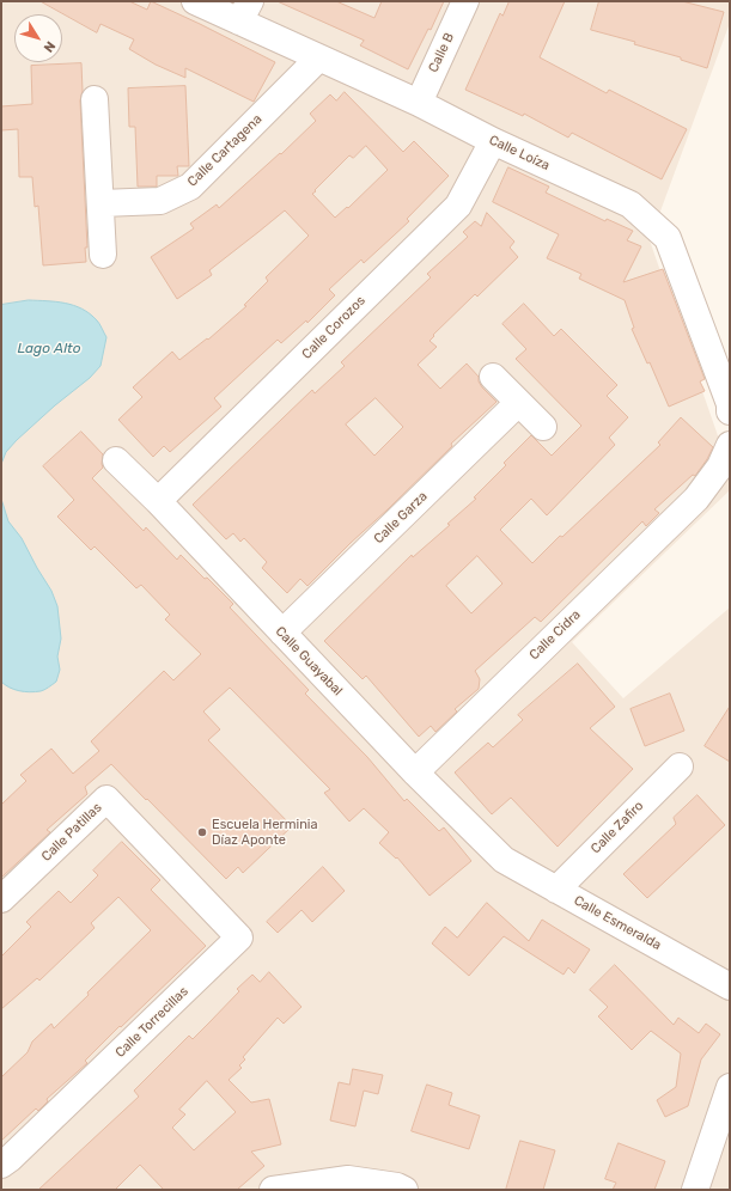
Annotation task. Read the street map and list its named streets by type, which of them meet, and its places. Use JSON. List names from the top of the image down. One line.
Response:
{"streets":{"street":["Calle B","Calle Cartagena","Calle Loíza","Calle Corozos","Calle Garza","Calle Cidra","Calle Guayabal","Calle Zafiro","Calle Patillas","Calle Esmeralda","Calle Torrecillas"]},"crossings":[["Calle B","Calle Loíza"],["Calle Cartagena","Calle Loíza"],["Calle Loíza","Calle Corozos"],["Calle Corozos","Calle Guayabal"],["Calle Garza","Calle Guayabal"],["Calle Cidra","Calle Guayabal"],["Calle Guayabal","Calle Esmeralda"],["Calle Zafiro","Calle Esmeralda"],["Calle Patillas","Calle Torrecillas"]],"water":["Lago Alto"],"places":["Escuela Herminia Díaz Aponte"],"north":"bottom right"}
